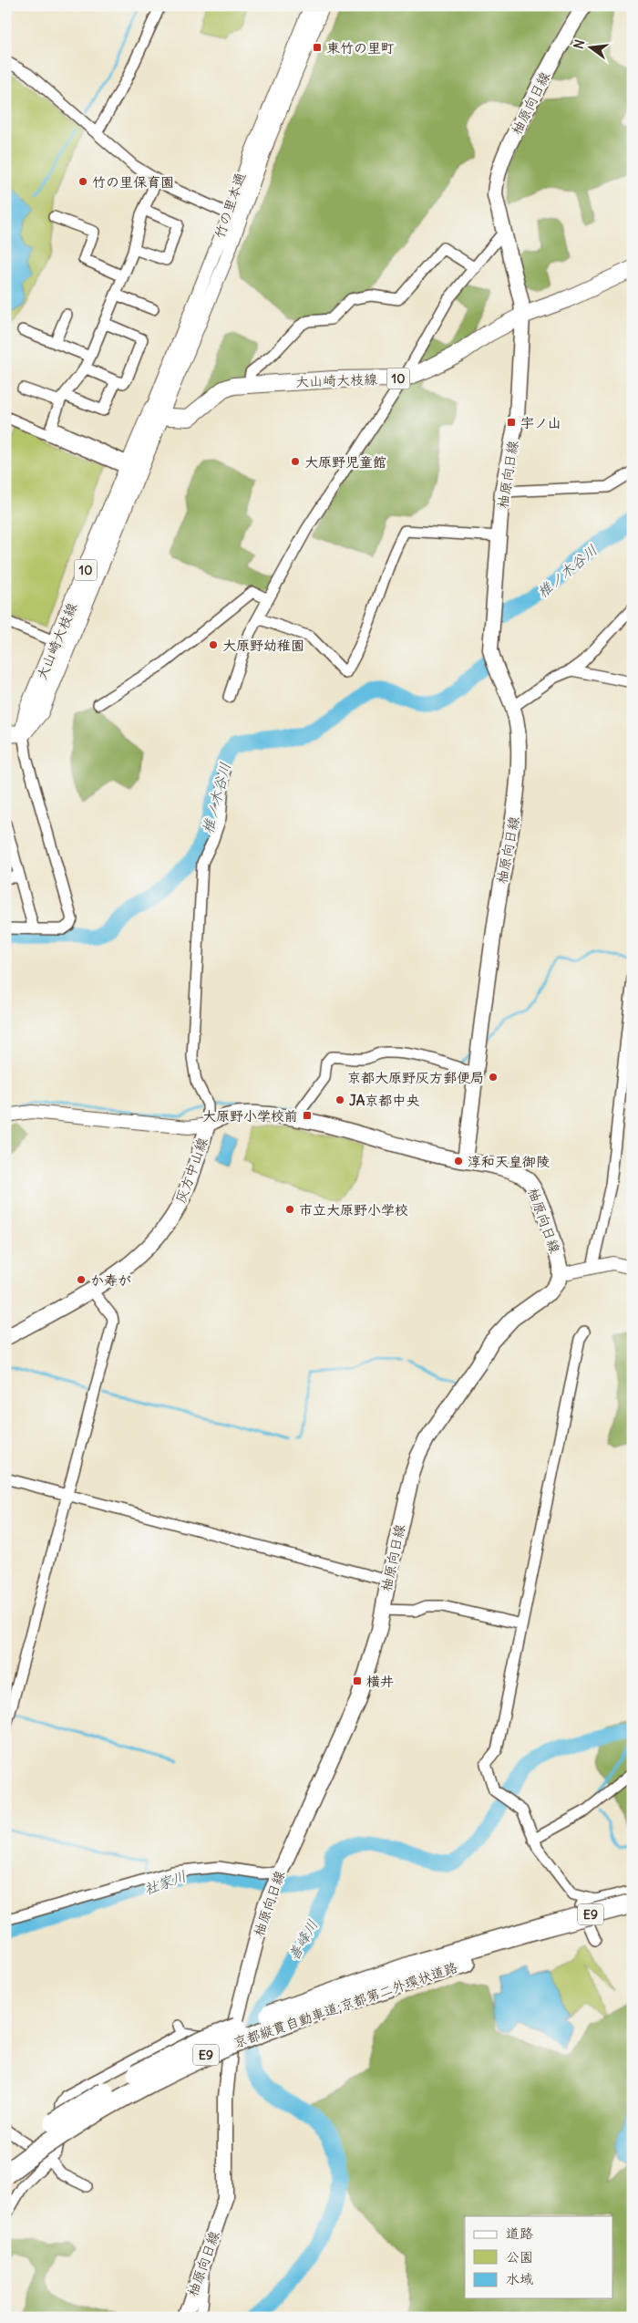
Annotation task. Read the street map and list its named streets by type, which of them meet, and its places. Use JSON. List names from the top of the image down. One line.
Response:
{"streets":{"highway":["E9","京都縦貫自動車道;京都第二外環状道路"],"main road":["柚原向日線","10","大山崎大枝線","灰方中山線"],"street":["竹の里本通"]},"crossings":[["柚原向日線","大山崎大枝線"],["柚原向日線","灰方中山線"],["竹の里本通","大山崎大枝線"]],"water":["椎ノ木谷川","社家川","善峰川"],"places":{"transit":["東竹の里町","宇ノ山","大原野小学校前","横井"],"other":["竹の里保育園","大原野児童館","大原野幼稚園","京都大原野灰方郵便局","JA京都中央","淳和天皇御陵","市立大原野小学校","か寿が"]},"legend":["道路","公園","水域"],"north":"left"}
